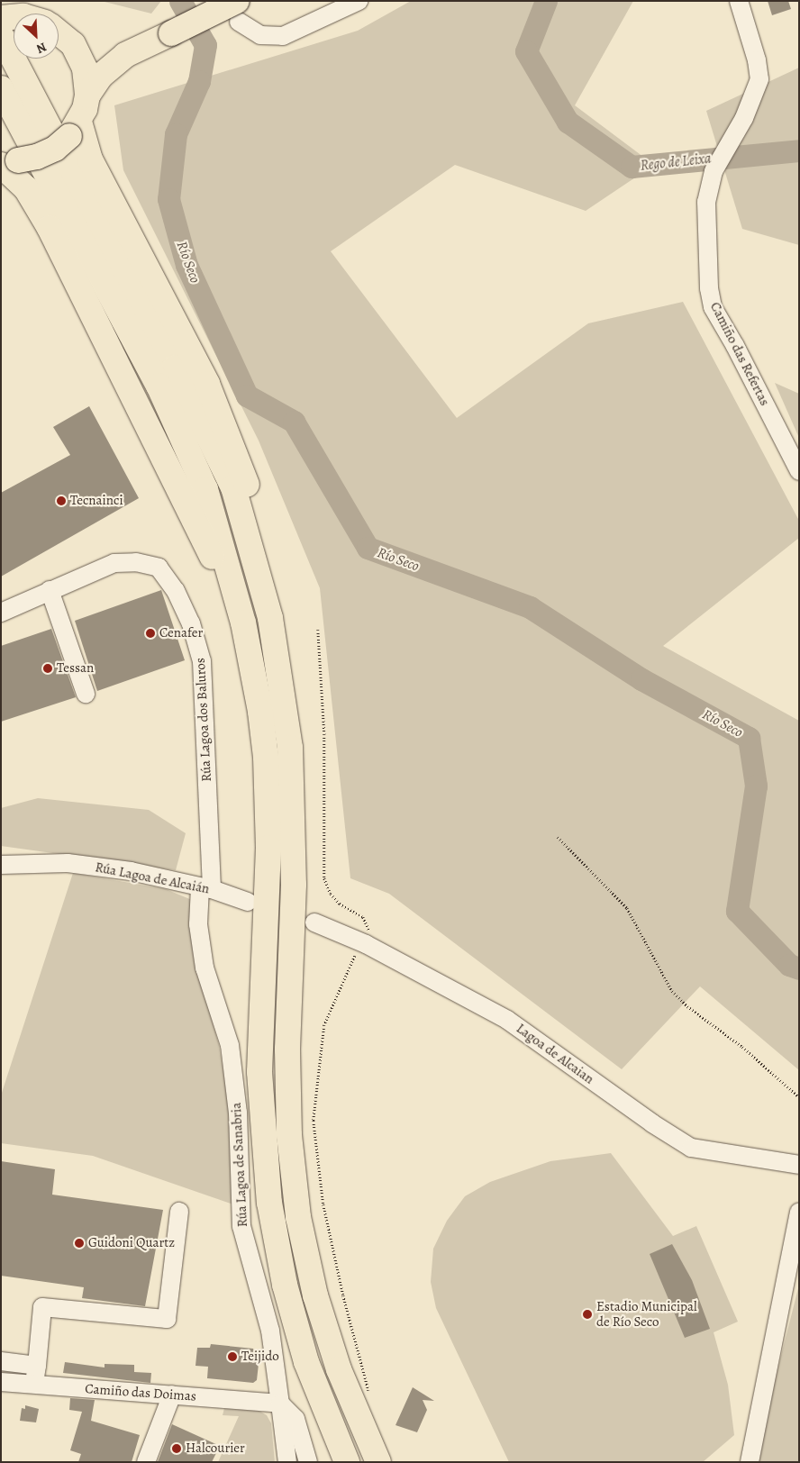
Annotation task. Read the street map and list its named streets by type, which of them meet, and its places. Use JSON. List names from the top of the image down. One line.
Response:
{"streets":{"street":["Camiño das Refertas","Rúa Lagoa dos Baluros","Rúa Lagoa de Alcaián","Lagoa de Alcaian","Rúa Lagoa de Sanabria","Camiño das Doimas"]},"crossings":[["Rúa Lagoa dos Baluros","Rúa Lagoa de Alcaián"],["Rúa Lagoa dos Baluros","Rúa Lagoa de Sanabria"],["Rúa Lagoa de Alcaián","Rúa Lagoa de Sanabria"],["Rúa Lagoa de Sanabria","Camiño das Doimas"]],"water":["Rego de Leixa","Río Seco"],"places":["Tecnainci","Cenafer","Tessan","Guidoni Quartz","Estadio Municipal de Río Seco","Teijido","Halcourier"],"north":"bottom right"}
